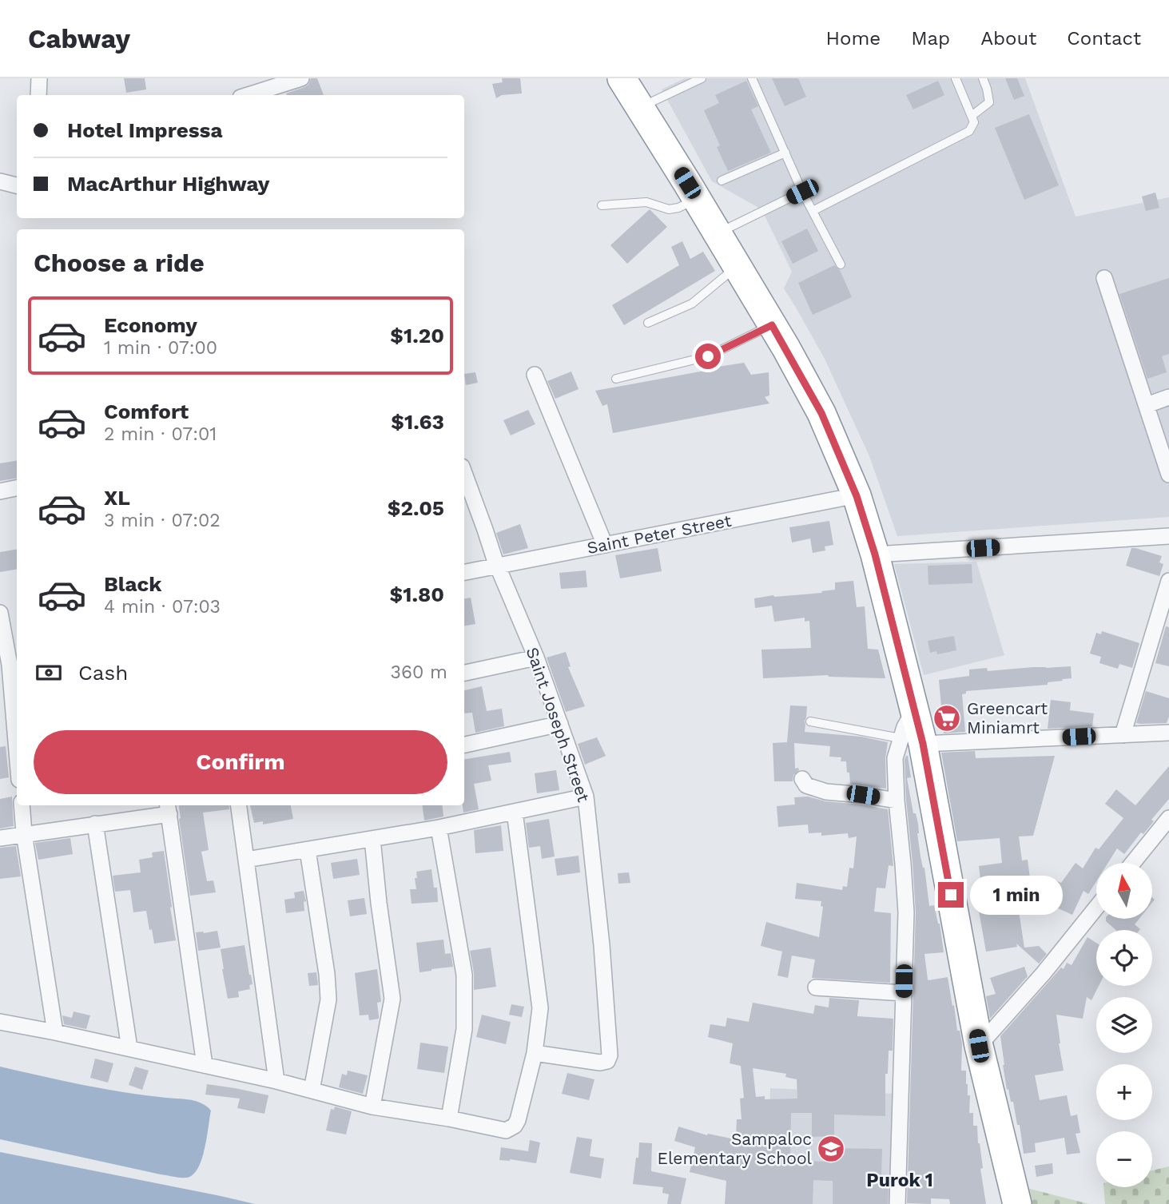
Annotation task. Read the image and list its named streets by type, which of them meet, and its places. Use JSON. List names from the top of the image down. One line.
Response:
{"streets":{"street":["Saint Peter Street","Saint Joseph Street"]},"crossings":[["Saint Peter Street","Saint Joseph Street"]],"districts":["Purok 1"],"places":{"supermarket":["Greencart Miniamrt"],"school or university":["Sampaloc Elementary School"]},"north":"top","page":{"header":"Cabway","nav":["Home","Map","About","Contact"],"banner":["Hotel Impressa","MacArthur Highway"],"heading":"Choose a ride","list":[{"name":"Economy","note":"1 min · 07:00","value":"$1.20"},{"name":"Comfort","note":"2 min · 07:01","value":"$1.63"},{"name":"XL","note":"3 min · 07:02","value":"$2.05"},{"name":"Black","note":"4 min · 07:03","value":"$1.80"}],"pay":["Cash","360 m"],"buttons":"Confirm","map_buttons":["+","−"],"bubble":"1 min"}}
